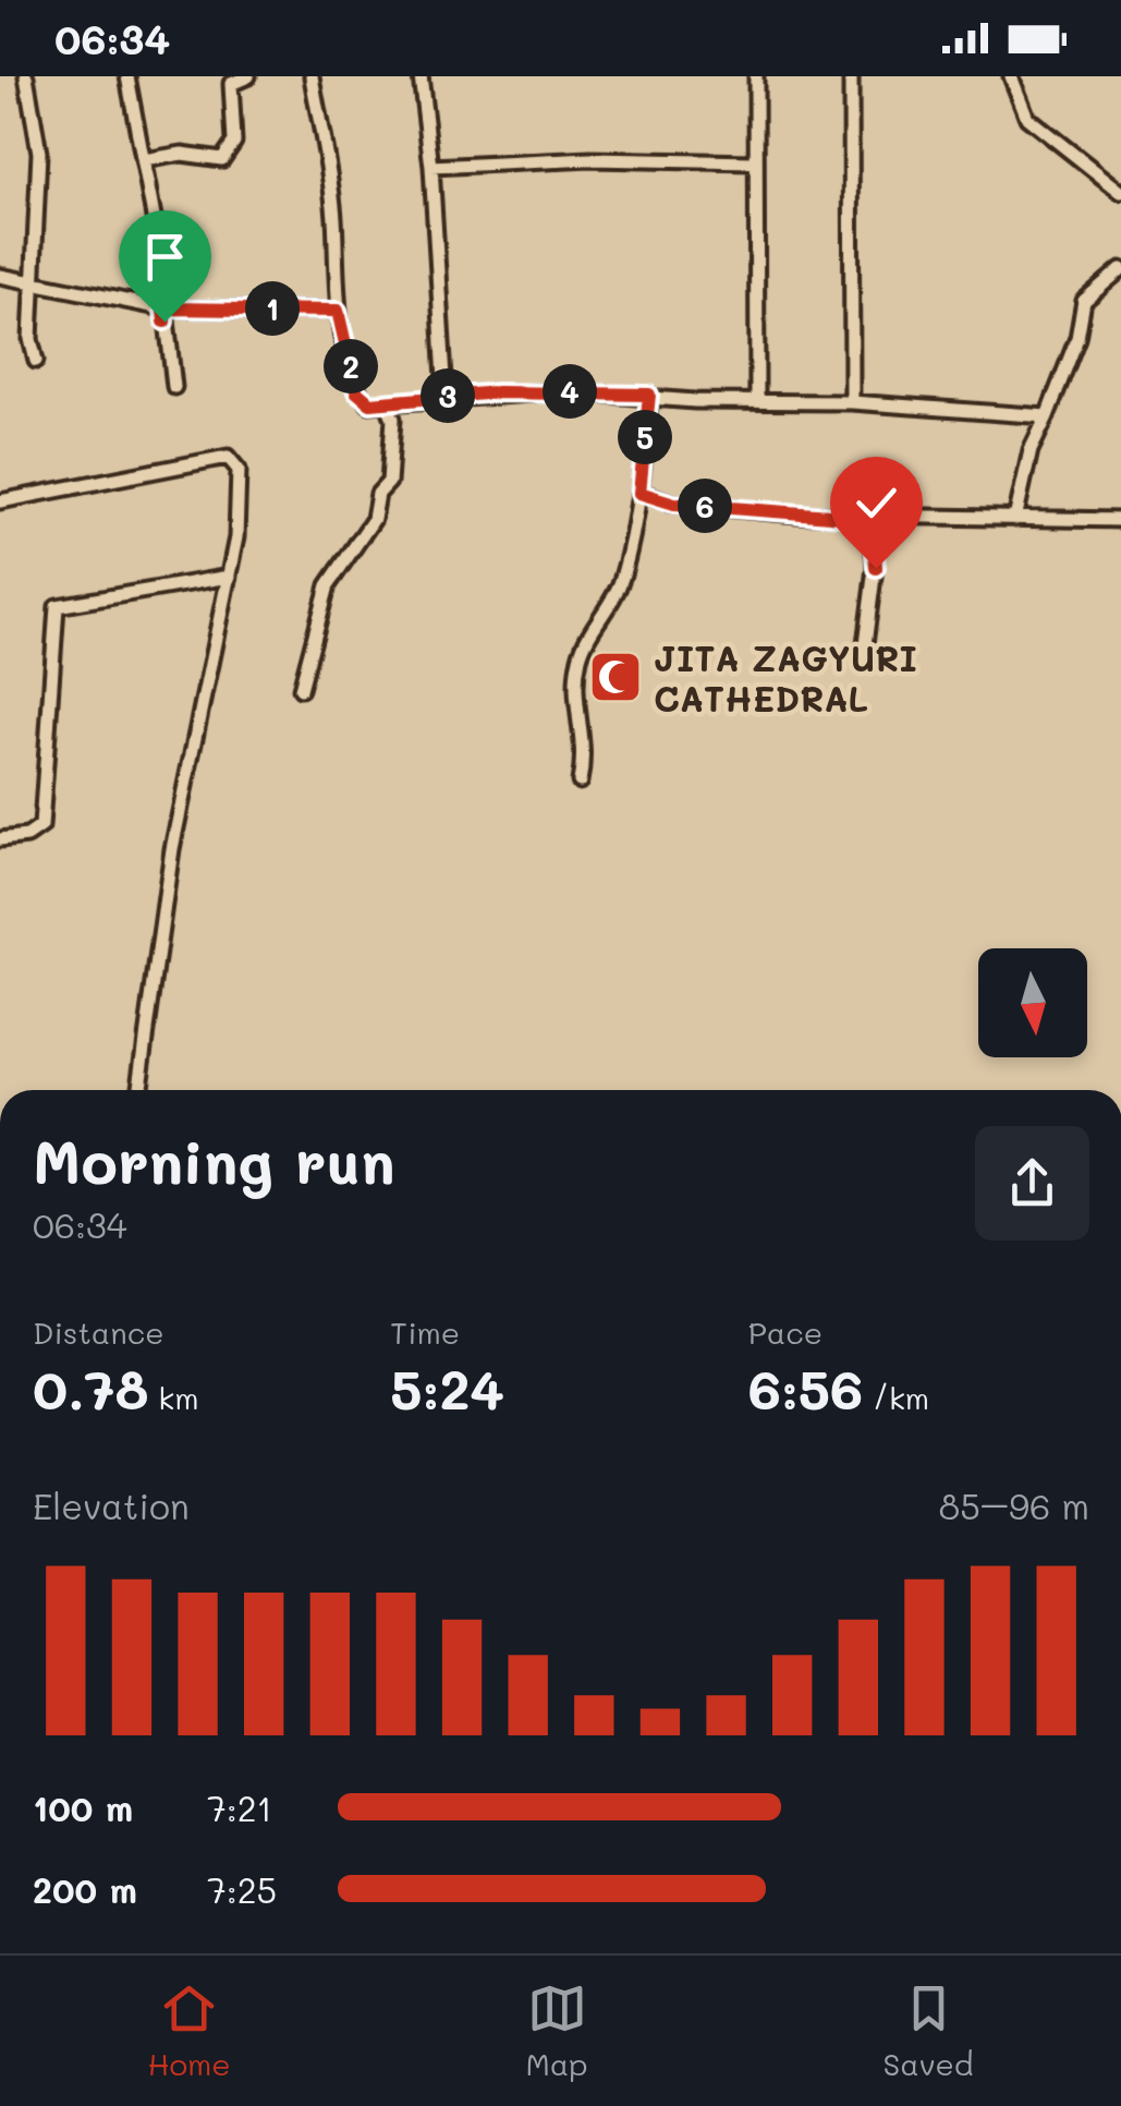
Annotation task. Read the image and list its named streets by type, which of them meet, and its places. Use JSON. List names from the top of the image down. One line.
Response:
{"places":{"mosque":["JITA ZAGYURI CATHEDRAL"]},"north":"bottom","page":{"status":"06:34","pins":["1","2","4","3","5","6"],"heading":["Morning run","06:34"],"stats":[["Distance","0.78 km"],["Time","5:24"],["Pace","6:56 /km"]],"chart":["Elevation","85–96 m"],"list":[{"name":"100 m","note":"7:21"},{"name":"200 m","note":"7:25"}],"tabs":["Home","Map","Saved"]}}
